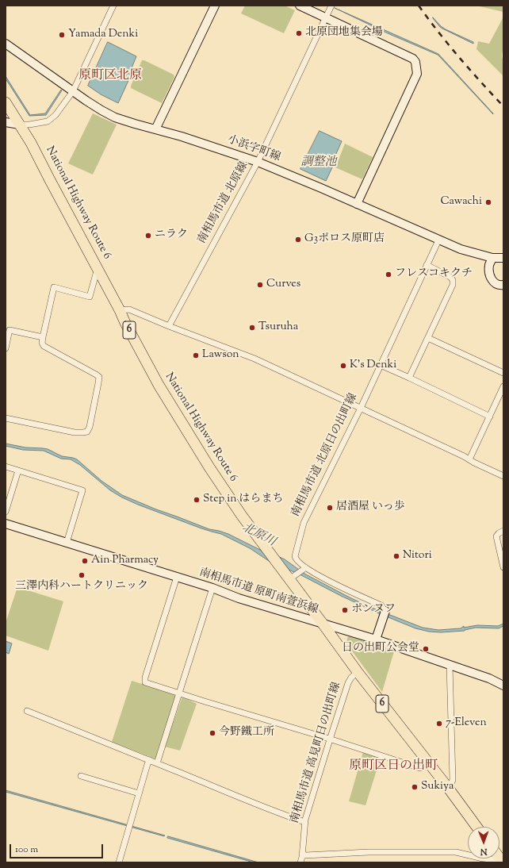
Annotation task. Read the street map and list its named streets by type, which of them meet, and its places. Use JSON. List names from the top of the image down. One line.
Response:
{"streets":{"highway":["National Highway Route 6","6"],"street":["小浜字町線","南相馬市道 北原線","南相馬市道 北原日の出町線","南相馬市道 原町南萱浜線","南相馬市道 高見町日の出町線"]},"crossings":[["小浜字町線","南相馬市道 北原線"],["小浜字町線","南相馬市道 北原日の出町線"],["National Highway Route 6","南相馬市道 原町南萱浜線"],["National Highway Route 6","南相馬市道 高見町日の出町線"],["南相馬市道 北原日の出町線","南相馬市道 原町南萱浜線"]],"districts":["原町区北原","原町区日の出町"],"water":["調整池","北原川"],"places":["北原団地集会場","Yamada Denki","Cawachi","ニラク","G3ポロス原町店","フレスコキクチ","Curves","Tsuruha","Lawson","K's Denki","Step in はらまち","居酒屋 いっ歩","Nitori","Ain Pharmacy","三澤内科ハートクリニック","ポンヌフ","日の出町公会堂","7-Eleven","今野鐵工所","Sukiya"],"scale_bar":"100 m","north":"bottom"}
